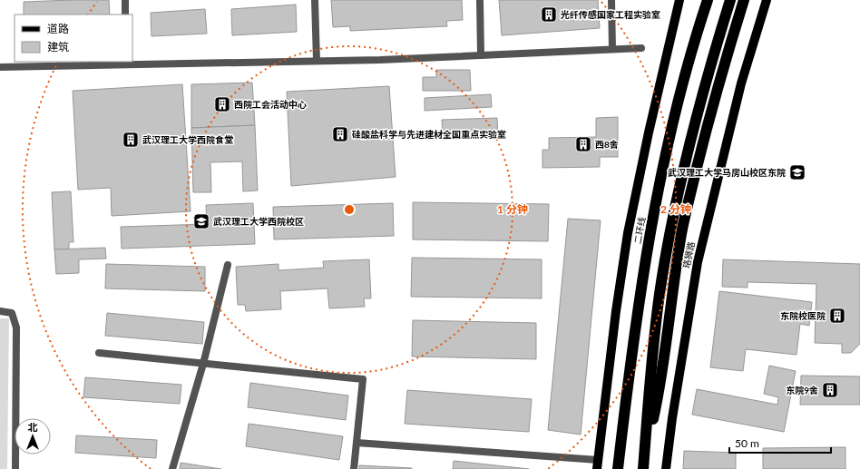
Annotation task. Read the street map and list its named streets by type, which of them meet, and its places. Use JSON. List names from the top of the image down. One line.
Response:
{"streets":{"highway":["二环线"],"main road":["珞狮路"]},"places":{"building":["光纤传感国家工程实验室","西院工会活动中心","硅酸盐科学与先进建材全国重点实验室","武汉理工大学西院食堂","西8舍","东院校医院","东院9舍"],"school or university":["武汉理工大学马房山校区东院","武汉理工大学西院校区"]},"legend":["道路","建筑"],"scale_bar":"50 m","north":"top","rings":["1 分钟","2 分钟"]}
